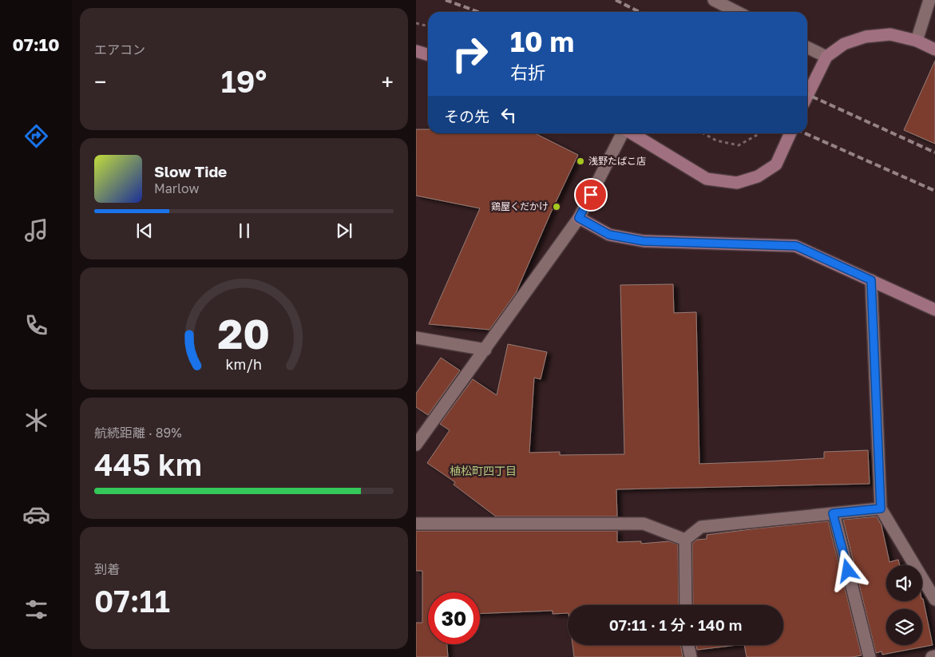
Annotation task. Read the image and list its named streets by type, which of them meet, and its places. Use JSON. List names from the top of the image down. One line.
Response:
{"districts":["植松町四丁目"],"places":["浅野たばこ店","鶏屋くだかけ"],"page":{"tabs":"07:10","tile":["エアコン",["航続距離 · 89%","445 km"],["到着","07:11"]],"turn":["10 m","右折"],"heat":["−","19°","+"],"then":"その先","song":["Slow Tide","Marlow"],"limit":"30","trip":"07:11 · 1 分 · 140 m","gauge":["20","km/h"]}}
